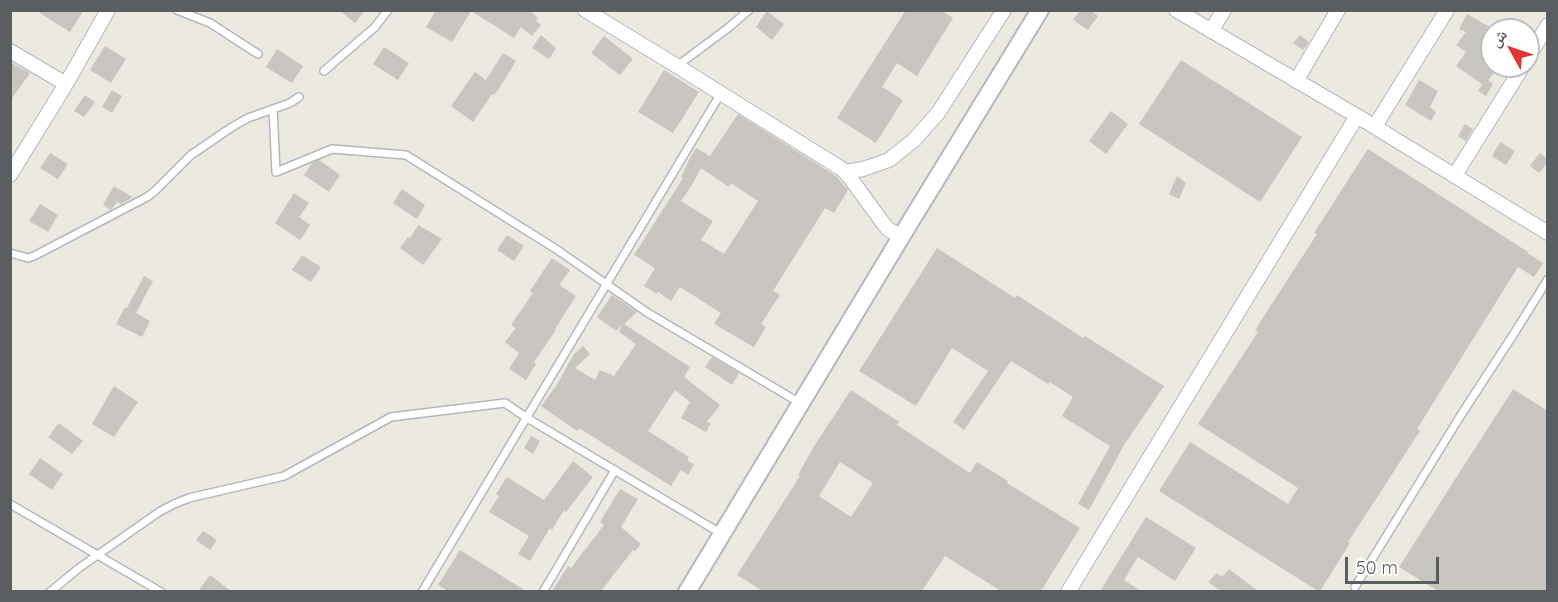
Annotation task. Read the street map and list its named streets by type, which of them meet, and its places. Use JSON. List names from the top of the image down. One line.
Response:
{"scale_bar":"50 m","north":"top left"}
